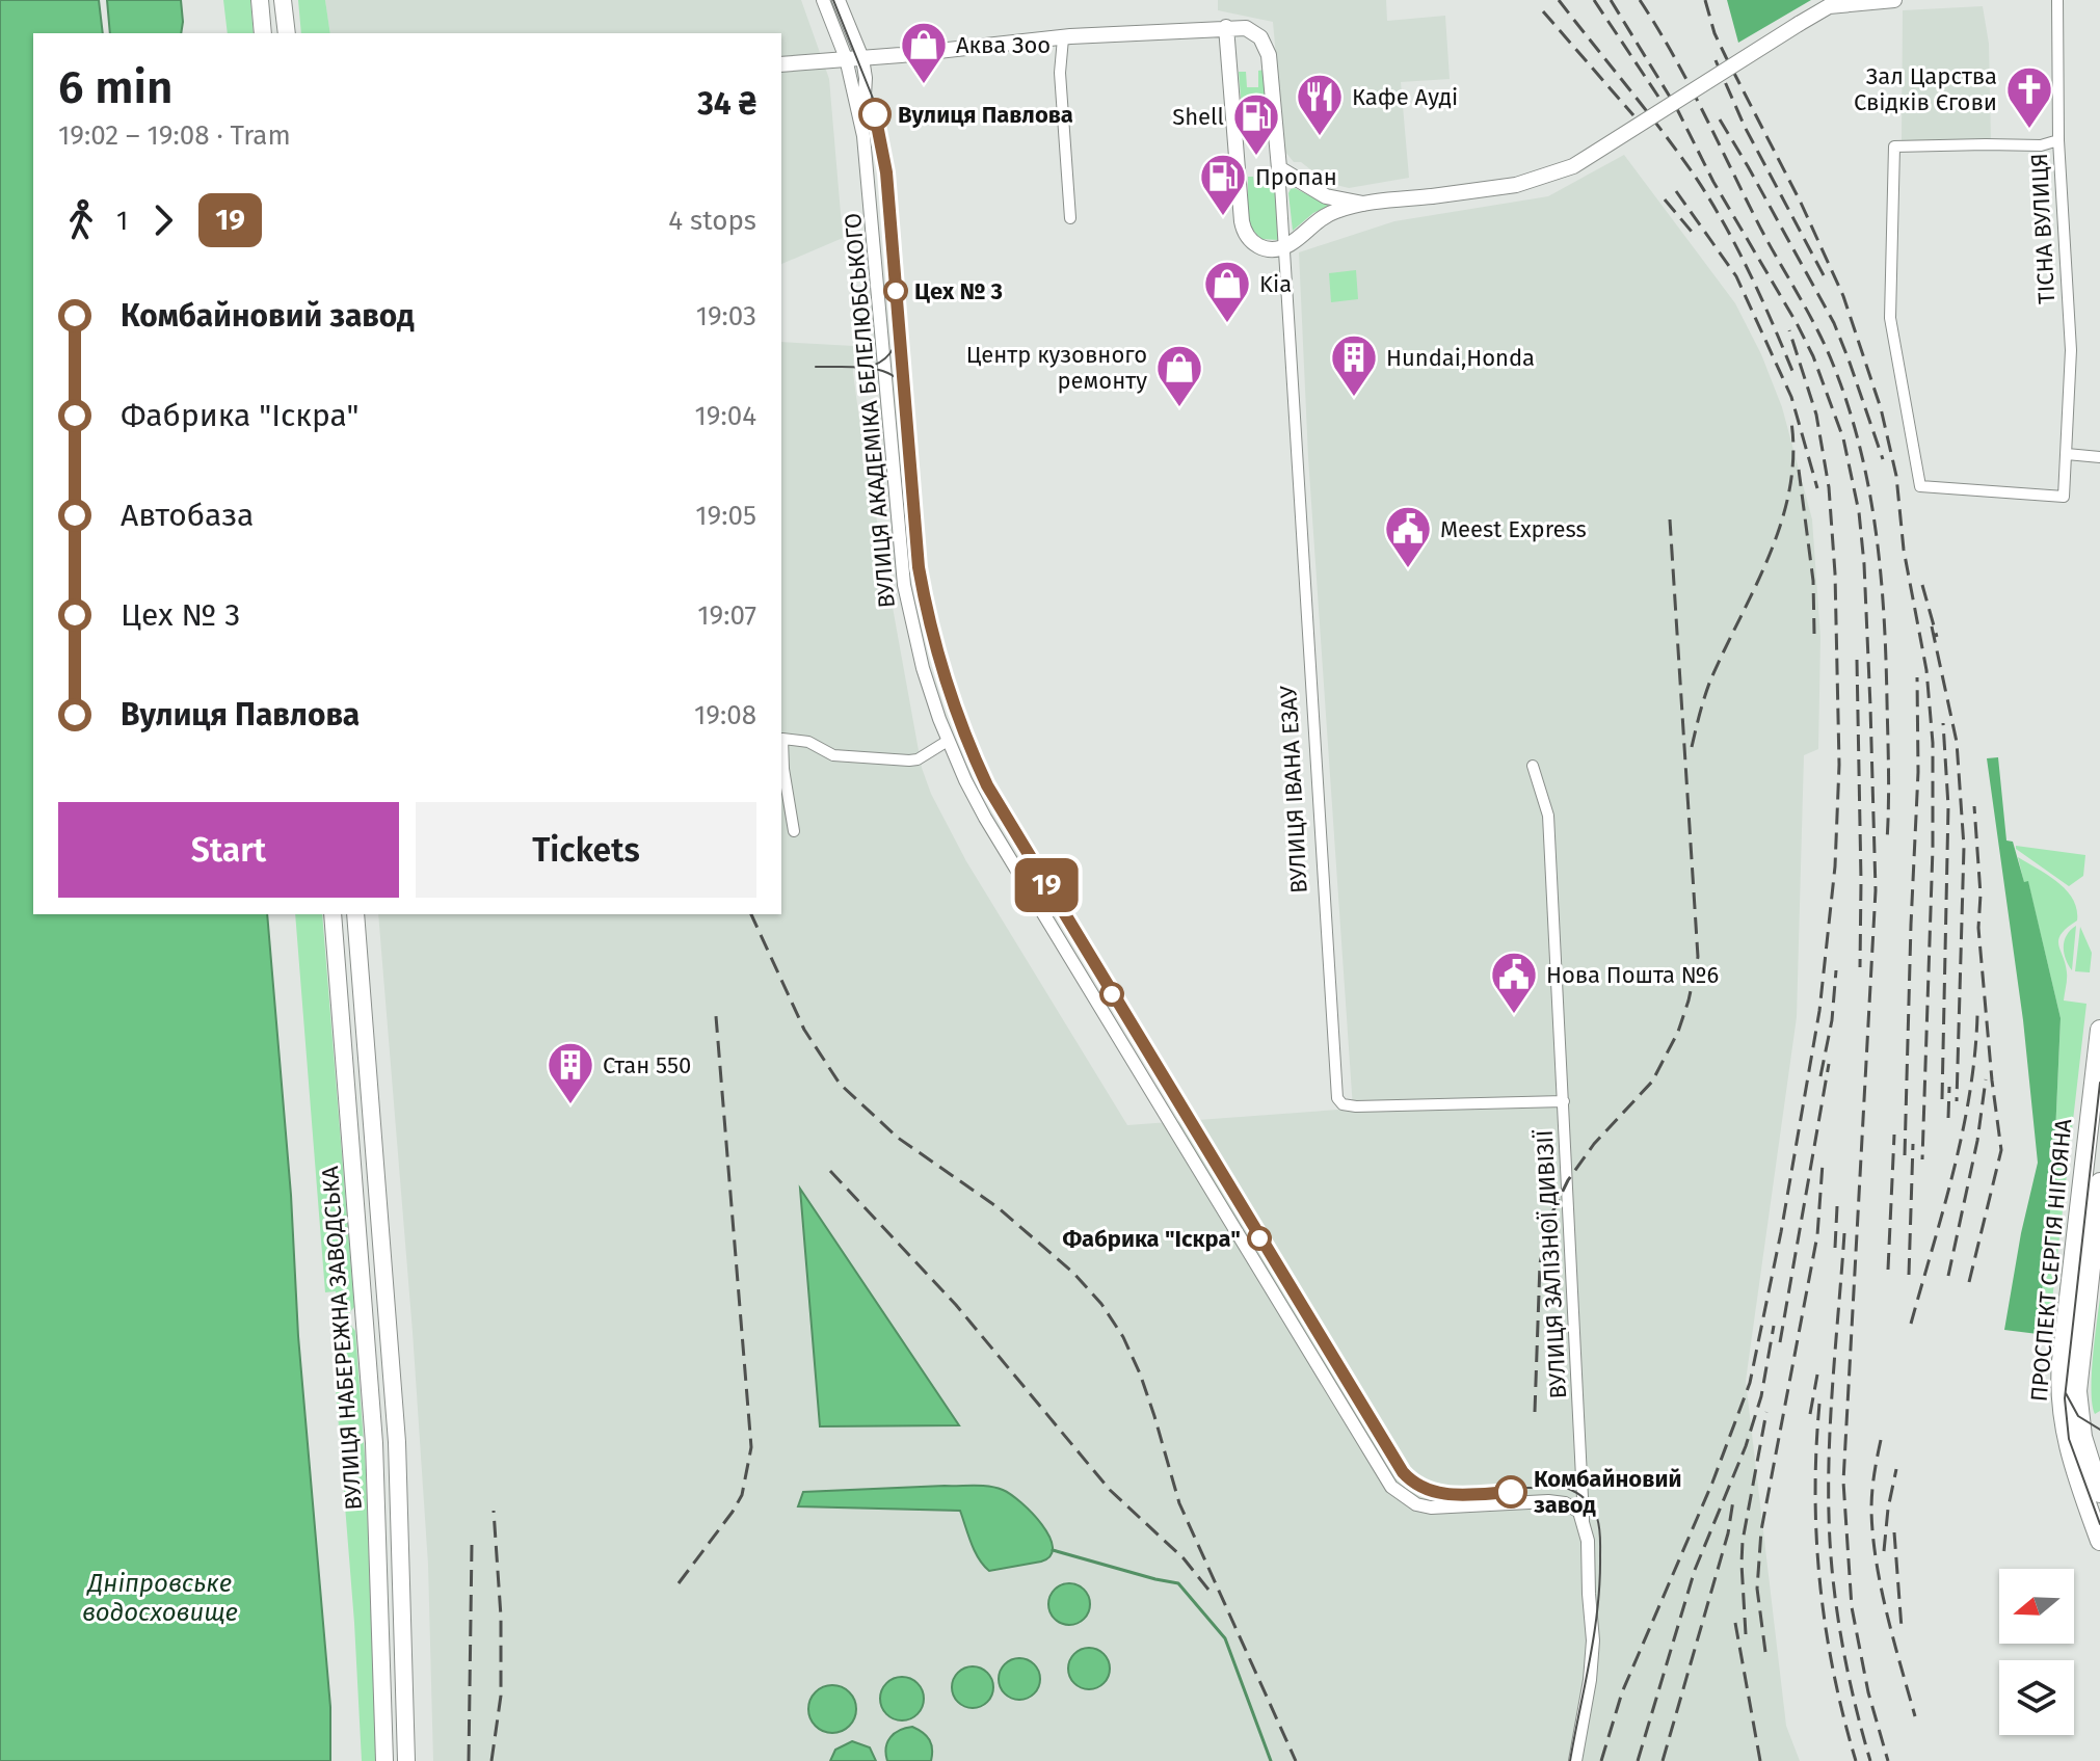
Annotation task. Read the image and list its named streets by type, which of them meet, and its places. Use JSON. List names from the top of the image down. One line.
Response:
{"streets":{"highway":["ПРОСПЕКТ СЕРГІЯ НІГОЯНА"],"main road":["ВУЛИЦЯ ІВАНА ЕЗАУ","ВУЛИЦЯ НАБЕРЕЖНА ЗАВОДСЬКА"],"street":["ТІСНА ВУЛИЦЯ","ВУЛИЦЯ АКАДЕМІКА БЕЛЕЛЮБСЬКОГО","ВУЛИЦЯ ЗАЛІЗНОЇ ДИВІЗІЇ"]},"crossings":[["ВУЛИЦЯ АКАДЕМІКА БЕЛЕЛЮБСЬКОГО","ВУЛИЦЯ ЗАЛІЗНОЇ ДИВІЗІЇ"],["ВУЛИЦЯ ІВАНА ЕЗАУ","ВУЛИЦЯ ЗАЛІЗНОЇ ДИВІЗІЇ"]],"water":["Дніпровське водосховище"],"places":{"shop":["Аква Зоо","Kia","Центр кузовного ремонту"],"other":["Вулиця Павлова","Цех № 3","Фабрика \"Іскра\"","Комбайновий завод"],"church":["Зал Царства Свідків Єгови"],"restaurant":["Кафе Ауді"],"fuel station":["Shell","Пропан"],"building":["Hundai,Honda","Стан 550"],"public building":["Meest Express","Нова Пошта №6"]},"lines":["tram line 19"],"north":"left","page":{"on_map":"19","heading":["6 min","19:02 – 19:08 · Tram","34 ₴"],"legs":["1","19","4 stops"],"list":[{"name":"Комбайновий завод","value":"19:03"},{"name":"Фабрика \"Іскра\"","value":"19:04"},{"name":"Автобаза","value":"19:05"},{"name":"Цех № 3","value":"19:07"},{"name":"Вулиця Павлова","value":"19:08"}],"buttons":["Start","Tickets"]}}
